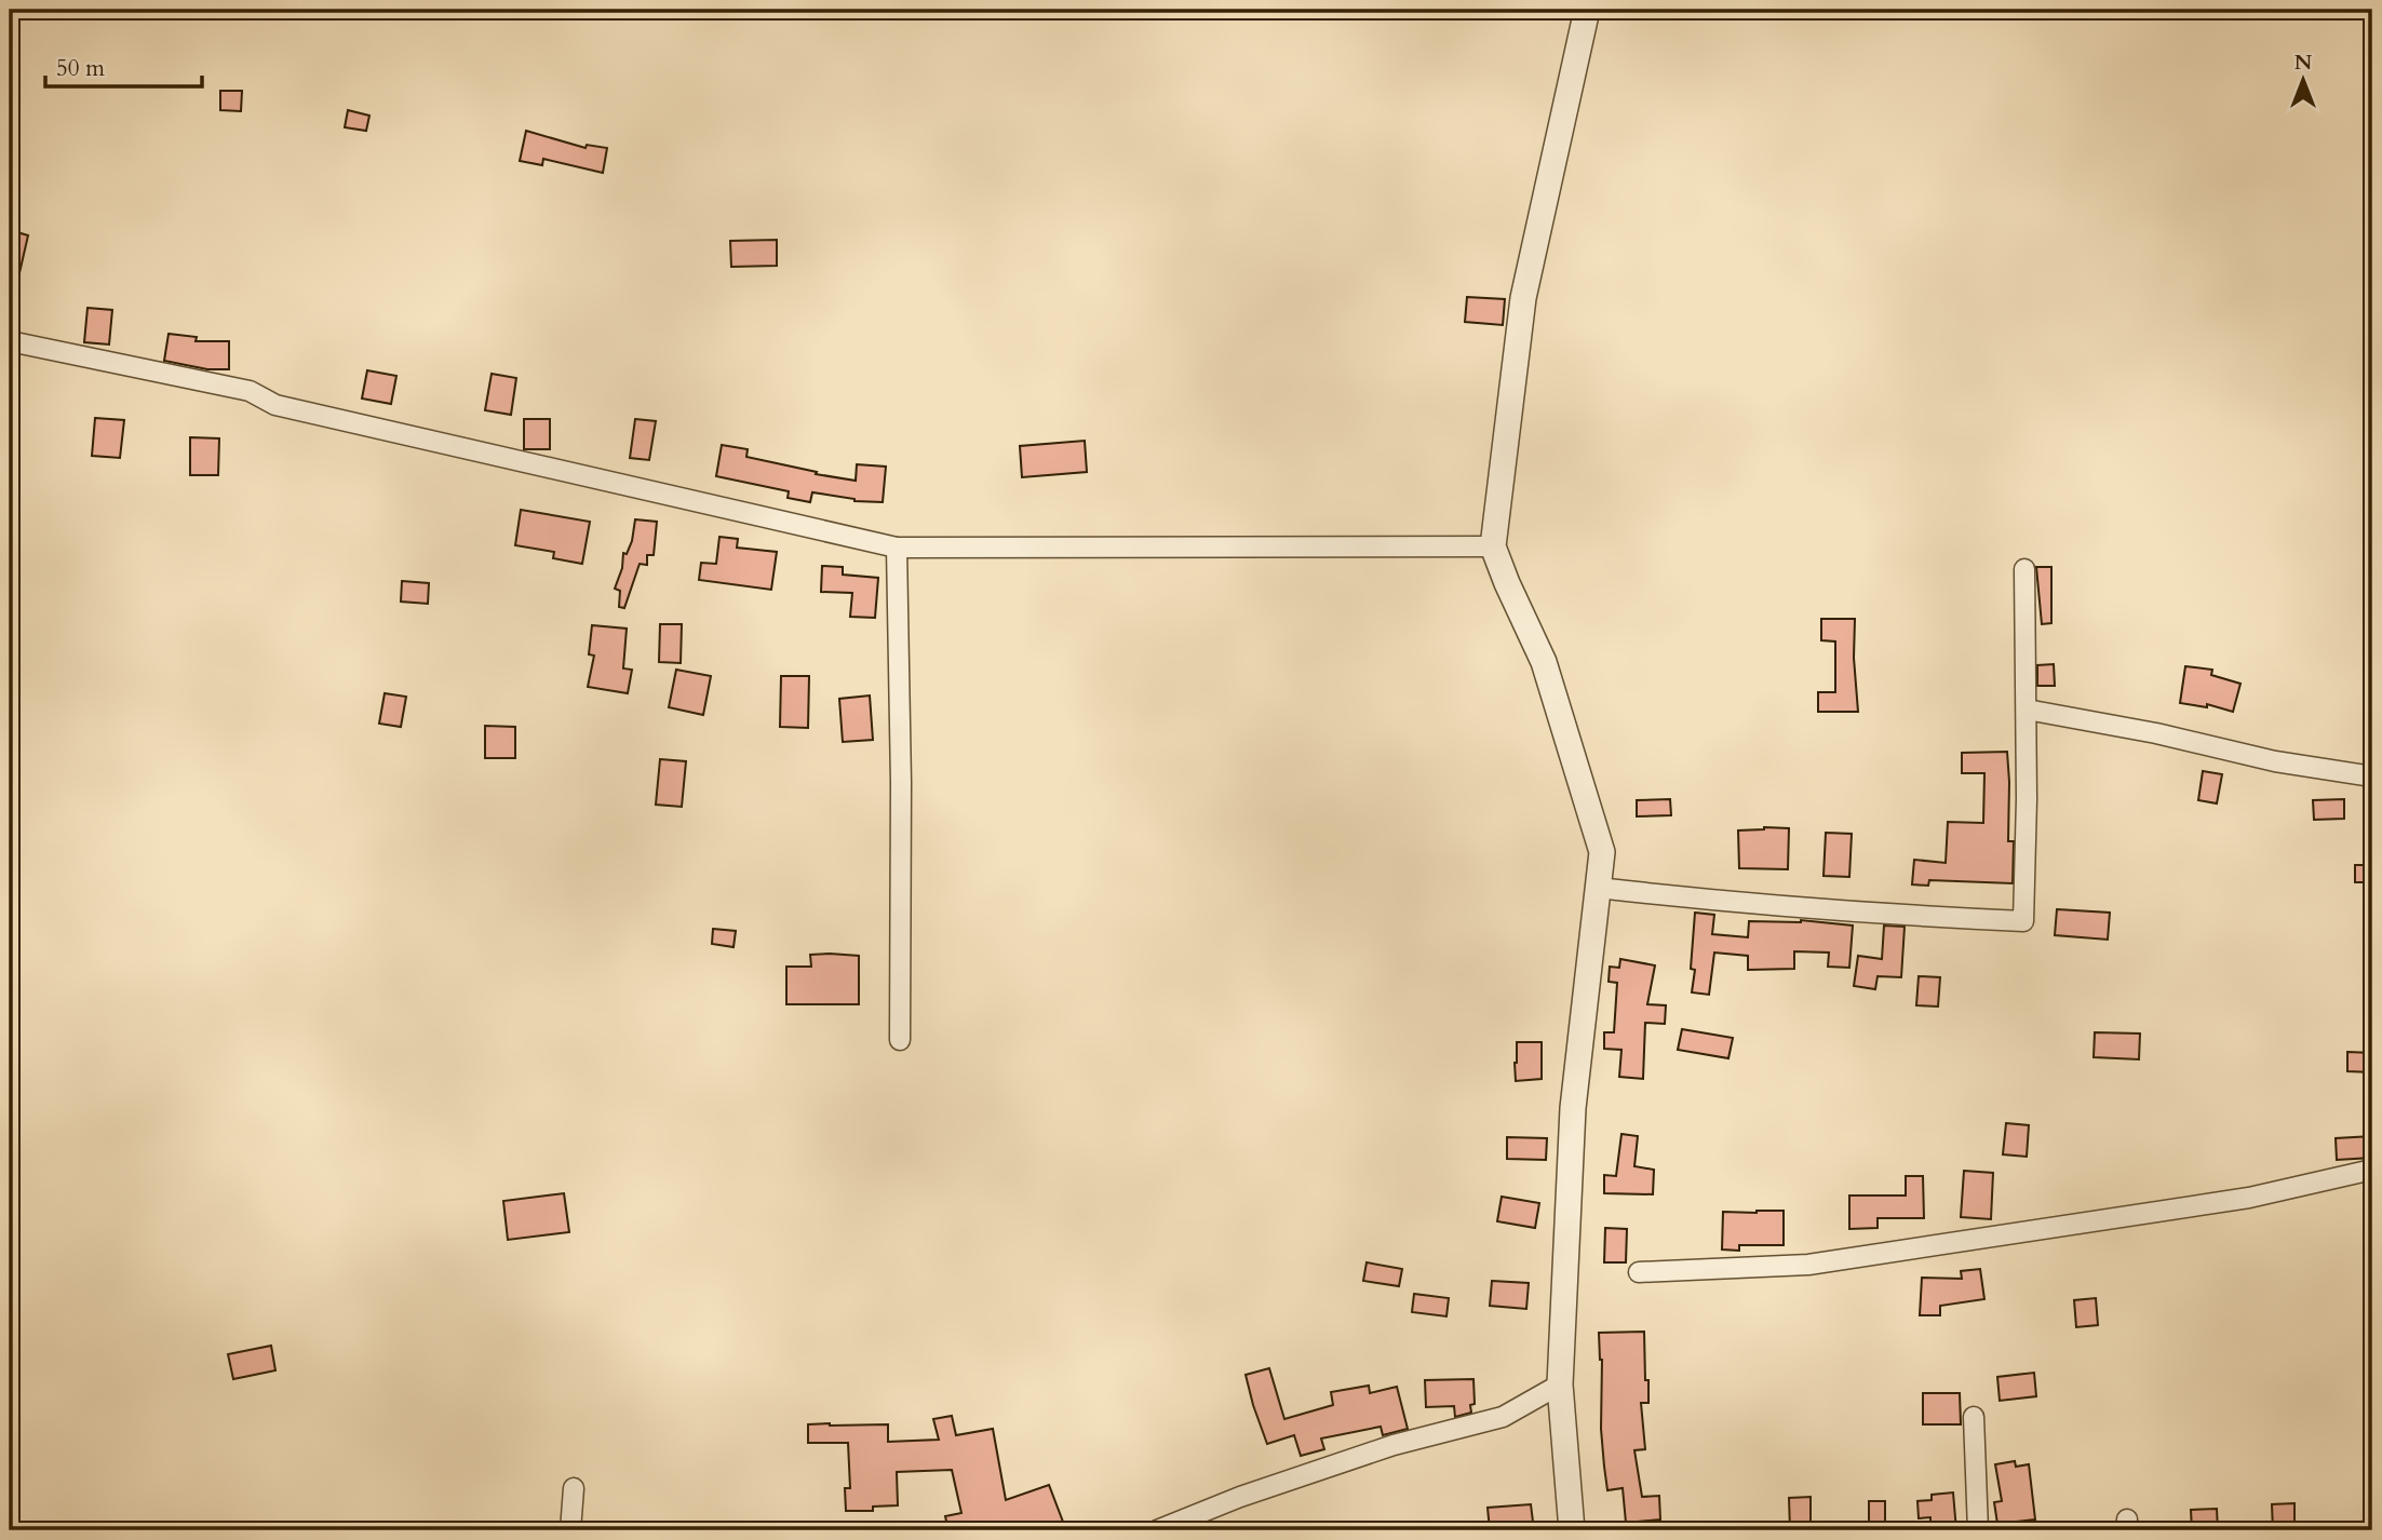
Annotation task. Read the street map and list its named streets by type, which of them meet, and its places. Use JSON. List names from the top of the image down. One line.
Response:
{"scale_bar":"50 m","north":"top"}
